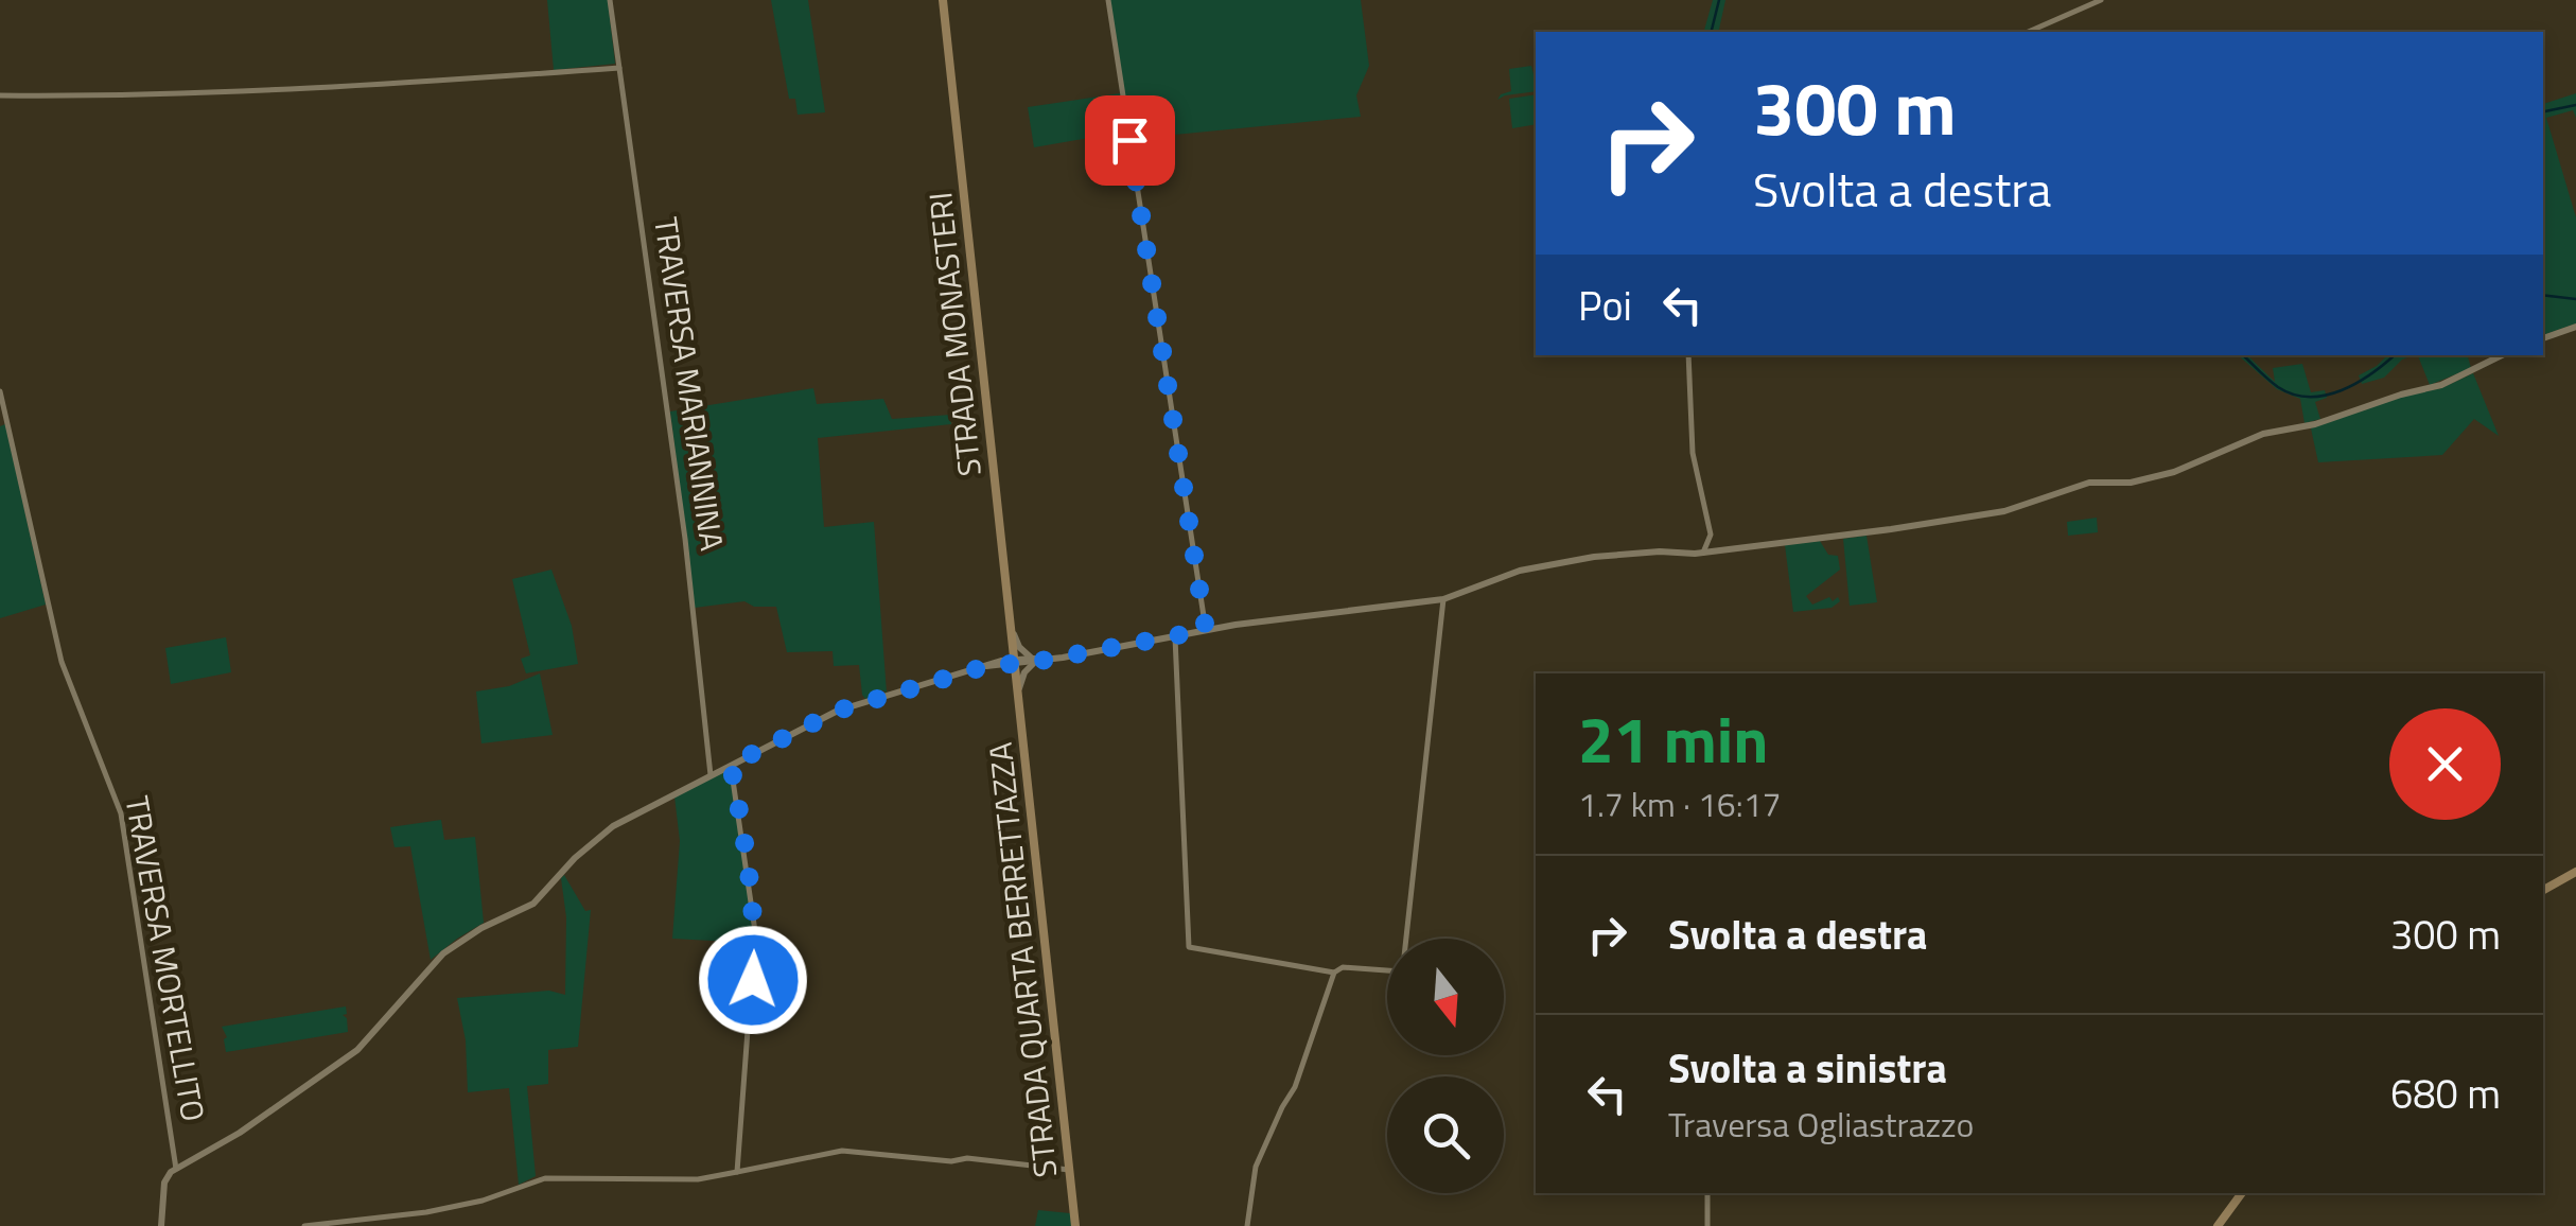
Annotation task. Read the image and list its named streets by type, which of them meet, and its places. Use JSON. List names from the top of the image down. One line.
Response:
{"streets":{"main road":["STRADA MONASTERI","STRADA QUARTA BERRETTAZZA"],"street":["TRAVERSA MARIANNINA","TRAVERSA MORTELLITO"]},"crossings":[["STRADA MONASTERI","STRADA QUARTA BERRETTAZZA"]],"north":"bottom","page":{"turn":["300 m","Svolta a destra"],"then":"Poi","heading":["21 min","1.7 km · 16:17"],"list":[{"name":"Svolta a destra","value":"300 m"},{"name":"Svolta a sinistra","note":"Traversa Ogliastrazzo","value":"680 m"}]}}
